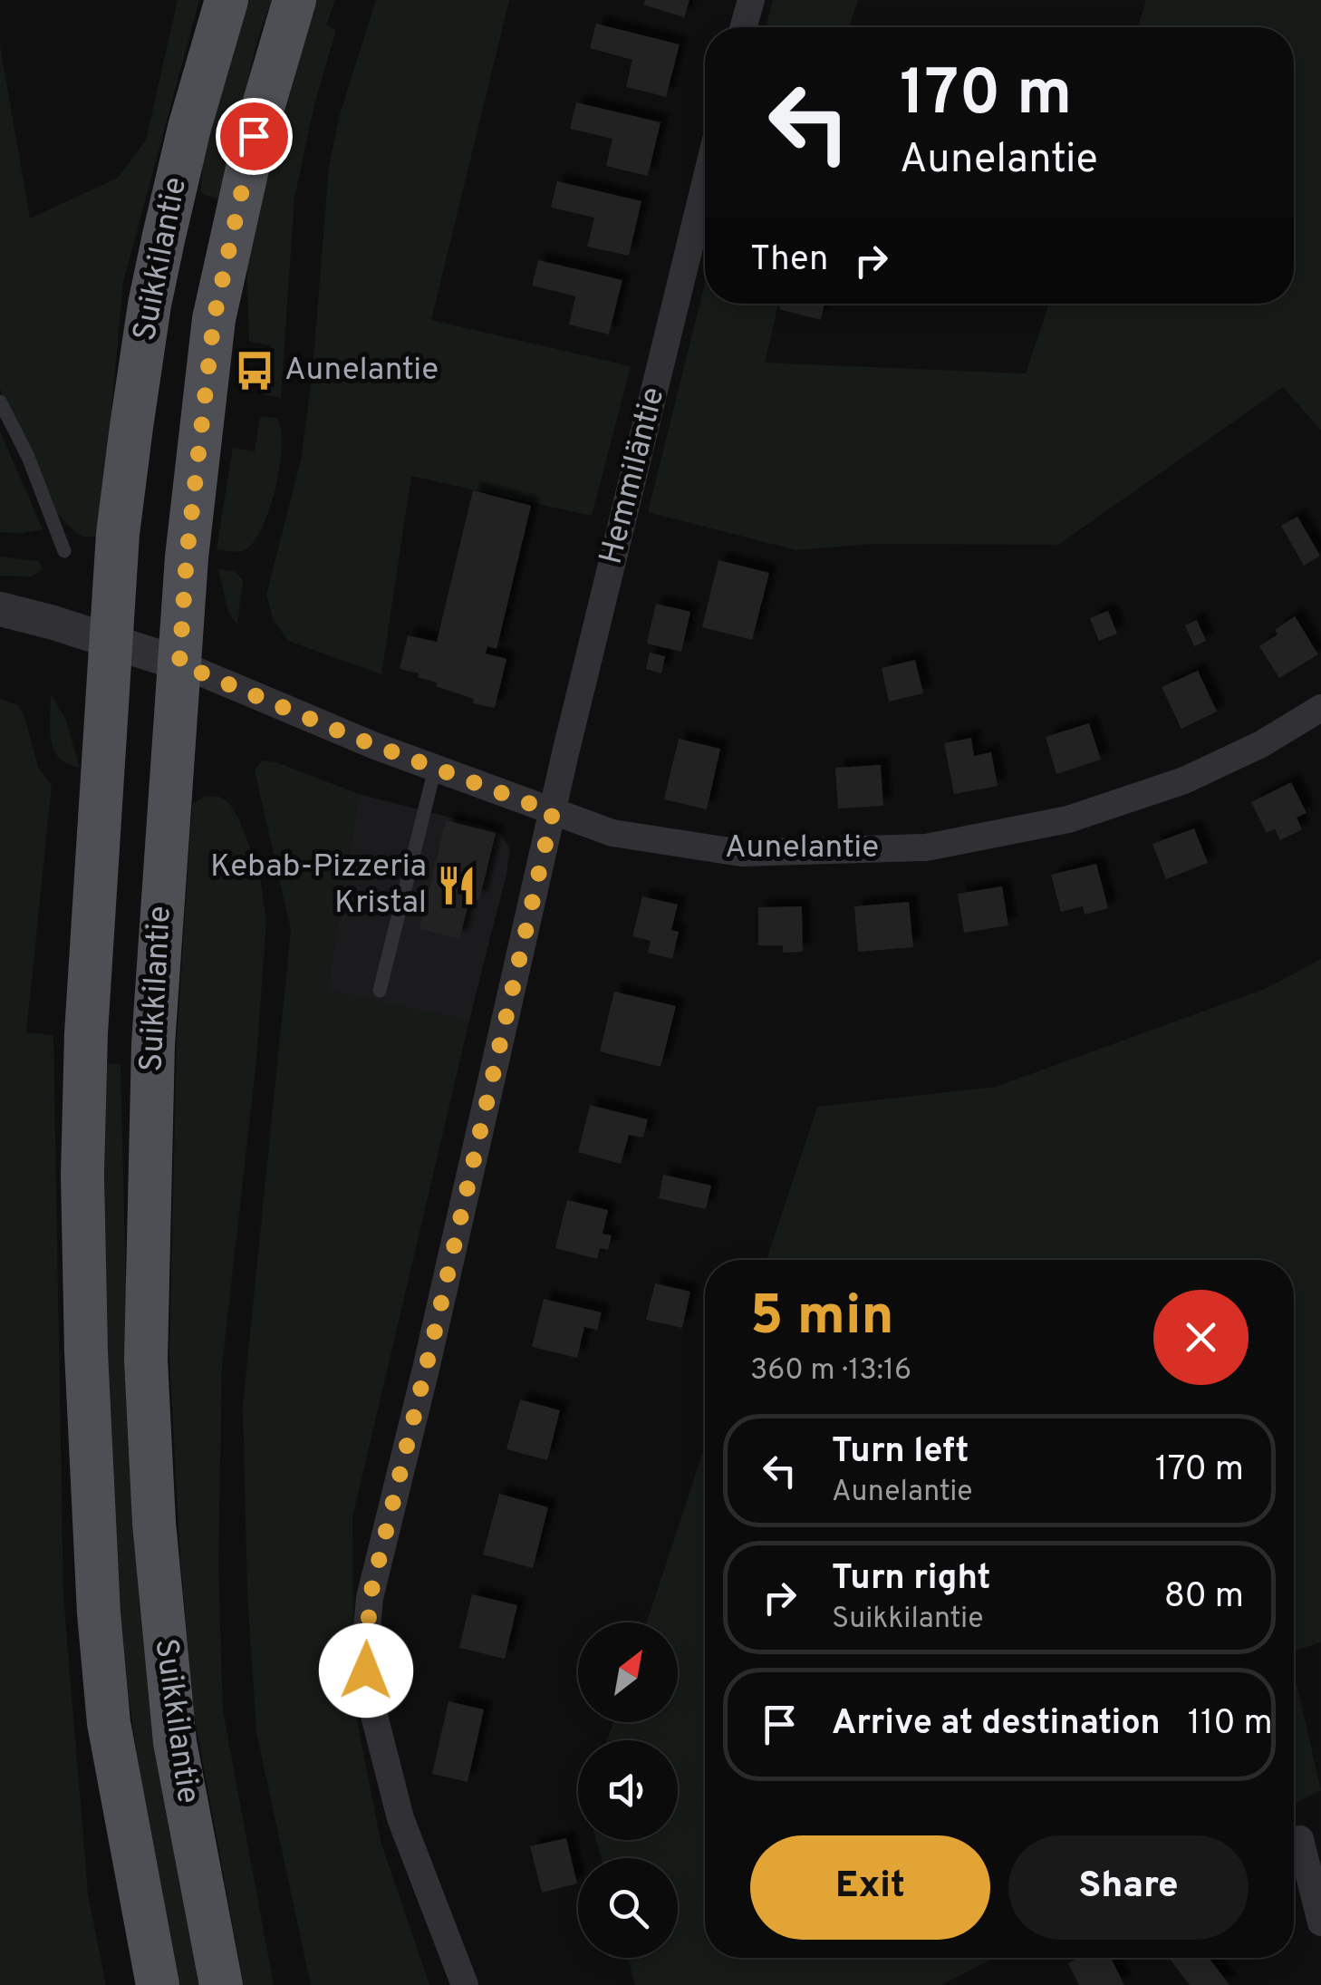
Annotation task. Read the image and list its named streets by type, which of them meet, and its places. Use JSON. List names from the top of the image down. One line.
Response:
{"streets":{"main road":["Suikkilantie"],"street":["Hemmiläntie","Aunelantie"]},"crossings":[["Suikkilantie","Aunelantie"],["Hemmiläntie","Aunelantie"]],"places":{"bus stop":["Aunelantie"],"restaurant":["Kebab-Pizzeria Kristal"]},"north":"top right","page":{"turn":["170 m","Aunelantie"],"then":"Then","heading":["5 min","360 m · 13:16"],"list":[{"name":"Turn left","note":"Aunelantie","value":"170 m"},{"name":"Turn right","note":"Suikkilantie","value":"80 m"},{"name":"Arrive at destination","value":"110 m"}],"buttons":["Exit","Share"]}}
